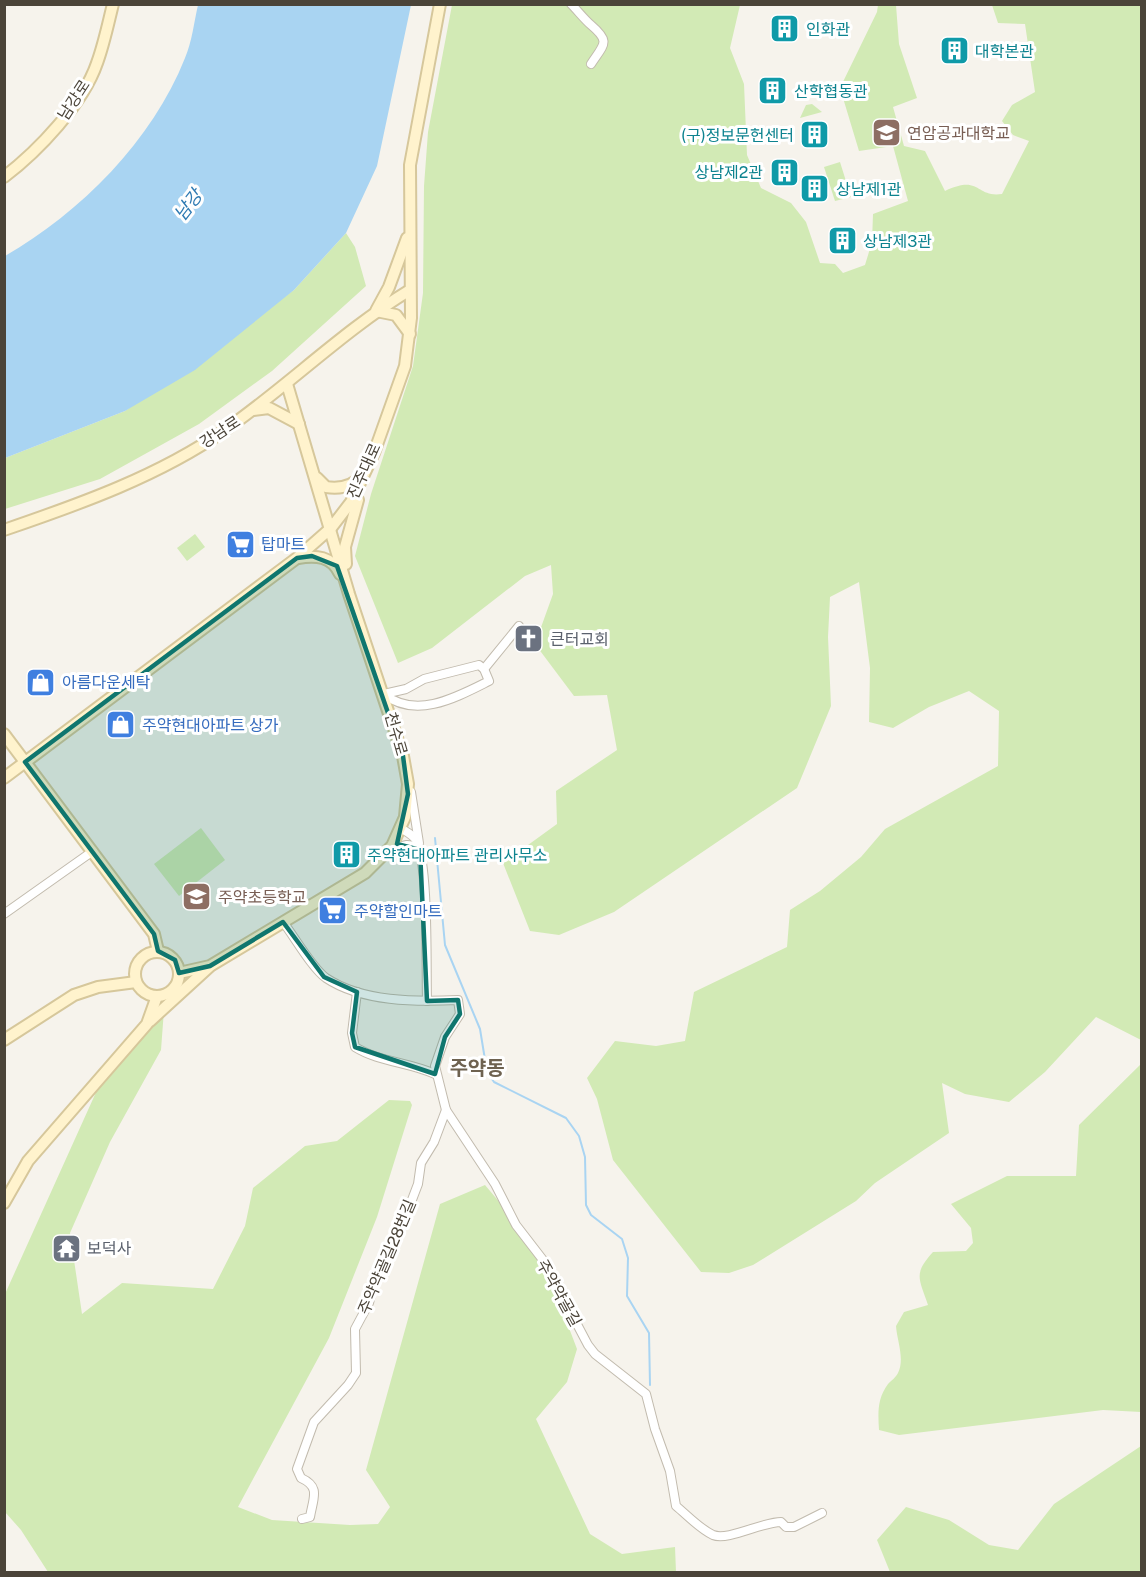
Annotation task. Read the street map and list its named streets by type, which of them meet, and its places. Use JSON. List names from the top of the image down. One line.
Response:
{"streets":{"street":["남강로","강남로","진주대로","천수로","주약약골길28번길","주약약골길"]},"crossings":[["강남로","진주대로"],["강남로","천수로"],["진주대로","천수로"],["주약약골길28번길","주약약골길"]],"districts":["주약동"],"water":["남강"],"places":{"building":["인화관","대학본관","산학협동관","(구)정보문헌센터","상남제2관","상남제1관","상남제3관","주약현대아파트 관리사무소"],"school or university":["연암공과대학교","주약초등학교"],"supermarket":["탑마트","주약할인마트"],"church":["큰터교회"],"shop":["아름다운세탁","주약현대아파트 상가"],"temple":["보덕사"]}}
